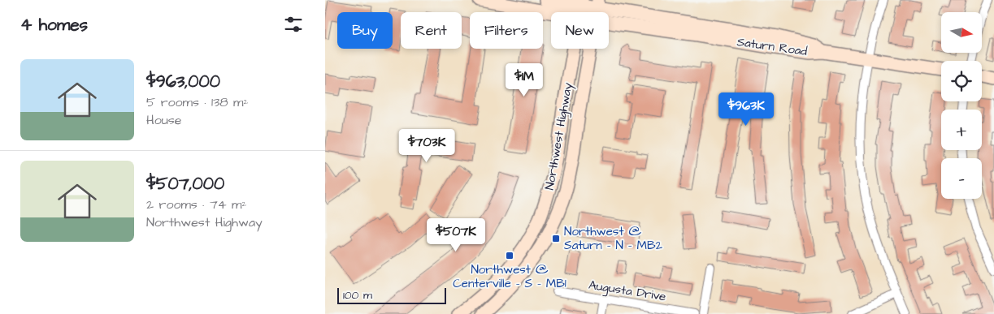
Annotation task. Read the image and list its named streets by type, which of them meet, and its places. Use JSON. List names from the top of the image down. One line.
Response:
{"streets":{"main road":["Saturn Road","Northwest Highway"],"street":["Augusta Drive"]},"crossings":[["Saturn Road","Northwest Highway"]],"places":{"transit":["Northwest @ Saturn - N - MB2","Northwest @ Centerville - S - MB1"]},"scale_bar":"100 m","north":"right","page":{"heading":"4 homes","map_buttons":["+","−"],"chip":["Buy","Rent","Filters","New"],"list":[{"name":"$963,000","note":"5 rooms · 138 m² · House"},{"name":"$507,000","note":"2 rooms · 74 m² · Northwest Highway"}],"price":["$1M","$963K","$703K","$507K"],"scale":"100 m"}}
